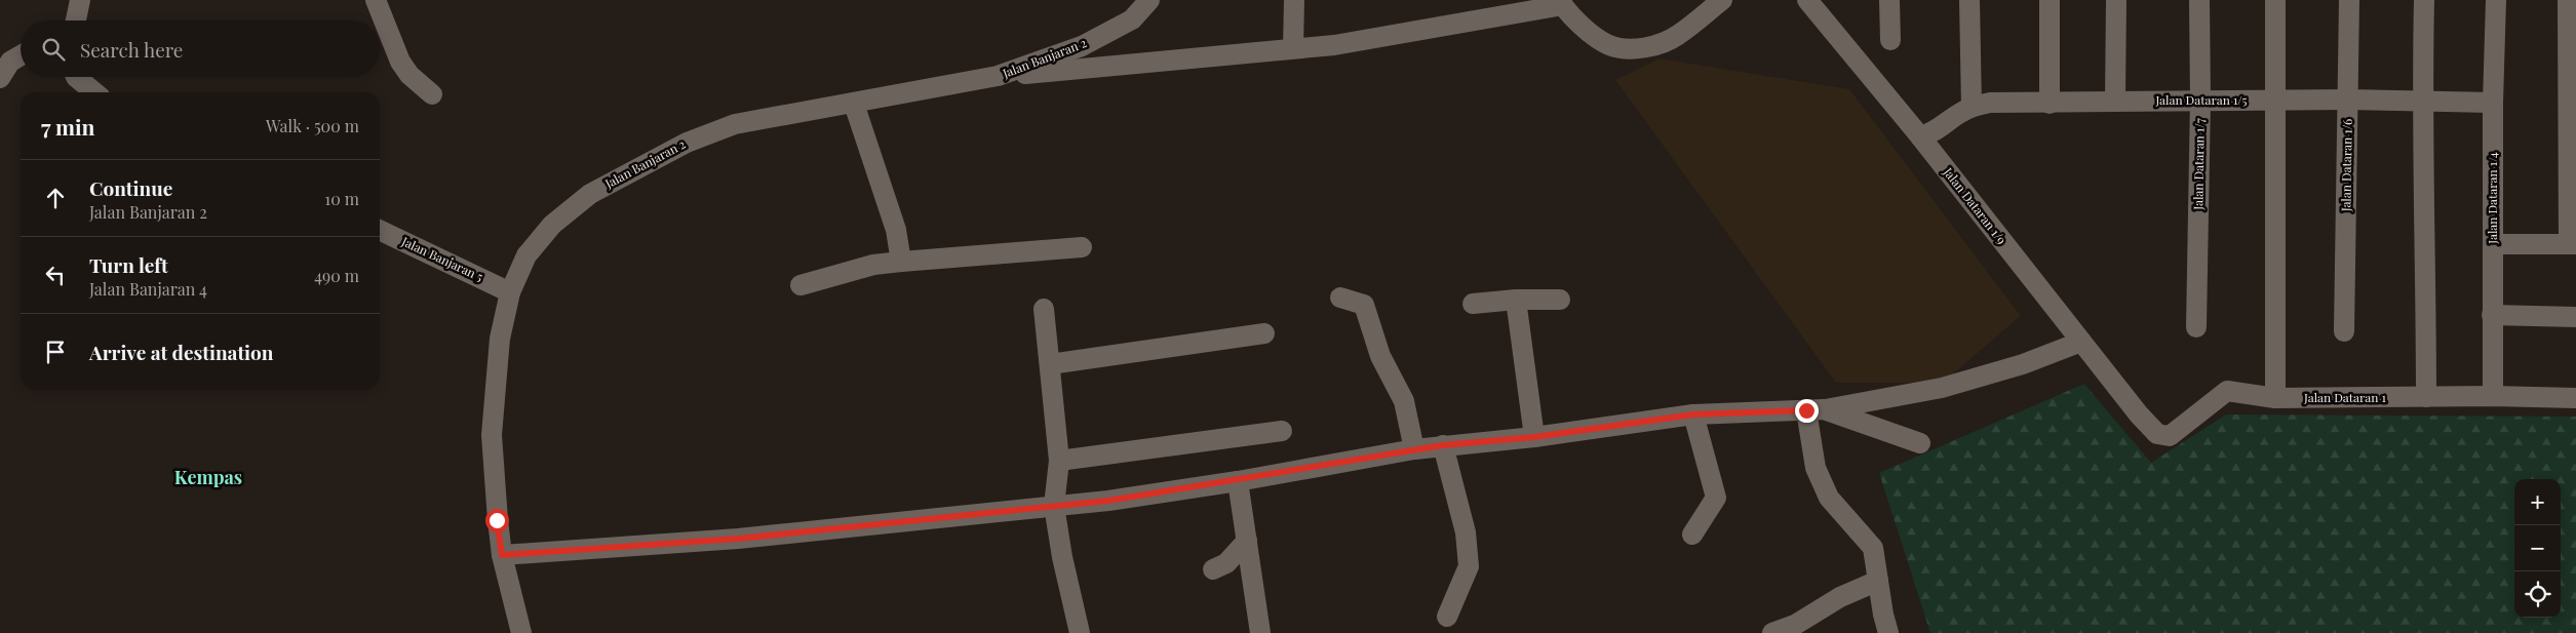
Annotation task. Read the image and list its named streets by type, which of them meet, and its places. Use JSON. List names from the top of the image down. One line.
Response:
{"streets":{"street":["Jalan Banjaran 2","Jalan Dataran 1/5","Jalan Dataran 1/7","Jalan Dataran 1/6","Jalan Dataran 1/4","Jalan Dataran 1/9","Jalan Banjaran 5","Jalan Dataran 1"]},"crossings":[["Jalan Banjaran 2","Jalan Banjaran 5"],["Jalan Dataran 1/5","Jalan Dataran 1/7"],["Jalan Dataran 1/5","Jalan Dataran 1/6"],["Jalan Dataran 1/5","Jalan Dataran 1/4"],["Jalan Dataran 1/5","Jalan Dataran 1/9"],["Jalan Dataran 1/4","Jalan Dataran 1"],["Jalan Dataran 1/9","Jalan Dataran 1"]],"districts":["Kempas"],"page":{"search":"Search here","heading":["7 min","Walk · 500 m"],"list":[["Continue","Jalan Banjaran 2","10 m"],["Turn left","Jalan Banjaran 4","490 m"],"Arrive at destination"],"map_buttons":["+","−"]}}
